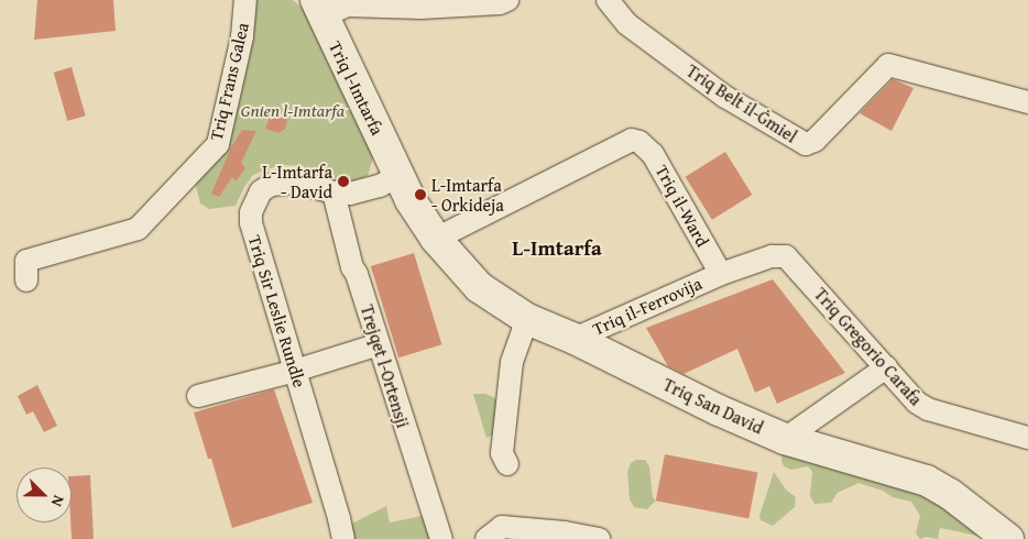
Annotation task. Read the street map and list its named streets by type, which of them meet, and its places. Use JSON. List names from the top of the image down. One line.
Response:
{"streets":{"street":["Triq Frans Galea","Triq l-Imtarfa","Triq Belt il-Ġmiel","Triq il-Ward","Triq il-Ferrovija","Triq Sir Leslie Rundle","Triq Gregorio Carafa","Trejqet l-Ortensji","Triq San David"]},"crossings":[["Triq l-Imtarfa","Triq il-Ward"],["Triq l-Imtarfa","Triq Sir Leslie Rundle"],["Triq l-Imtarfa","Triq San David"],["Triq il-Ward","Triq il-Ferrovija"],["Triq il-Ward","Triq Gregorio Carafa"],["Triq il-Ward","Triq San David"],["Triq il-Ferrovija","Triq Gregorio Carafa"],["Triq il-Ferrovija","Triq San David"],["Triq Sir Leslie Rundle","Trejqet l-Ortensji"]],"districts":["L-Imtarfa"],"parks":["Gnien l-Imtarfa"],"places":["L-Imtarfa - David","L-Imtarfa - Orkideja"],"north":"bottom right"}
